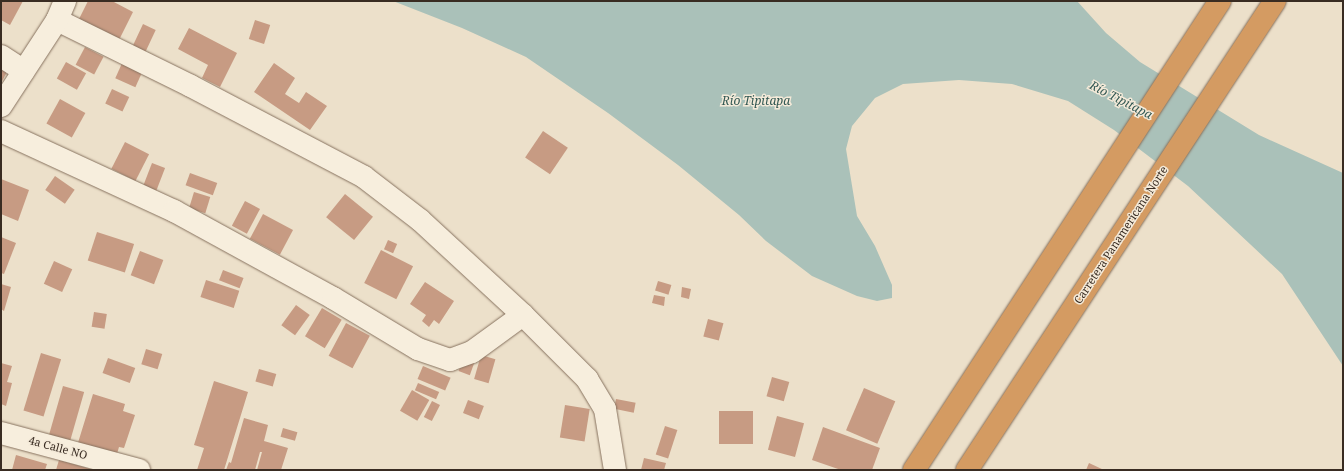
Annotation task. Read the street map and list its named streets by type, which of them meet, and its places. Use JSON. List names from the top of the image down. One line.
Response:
{"streets":{"highway":["Carretera Panamericana Norte"],"street":["4a Calle NO"]},"water":["Río Tipitapa"]}
